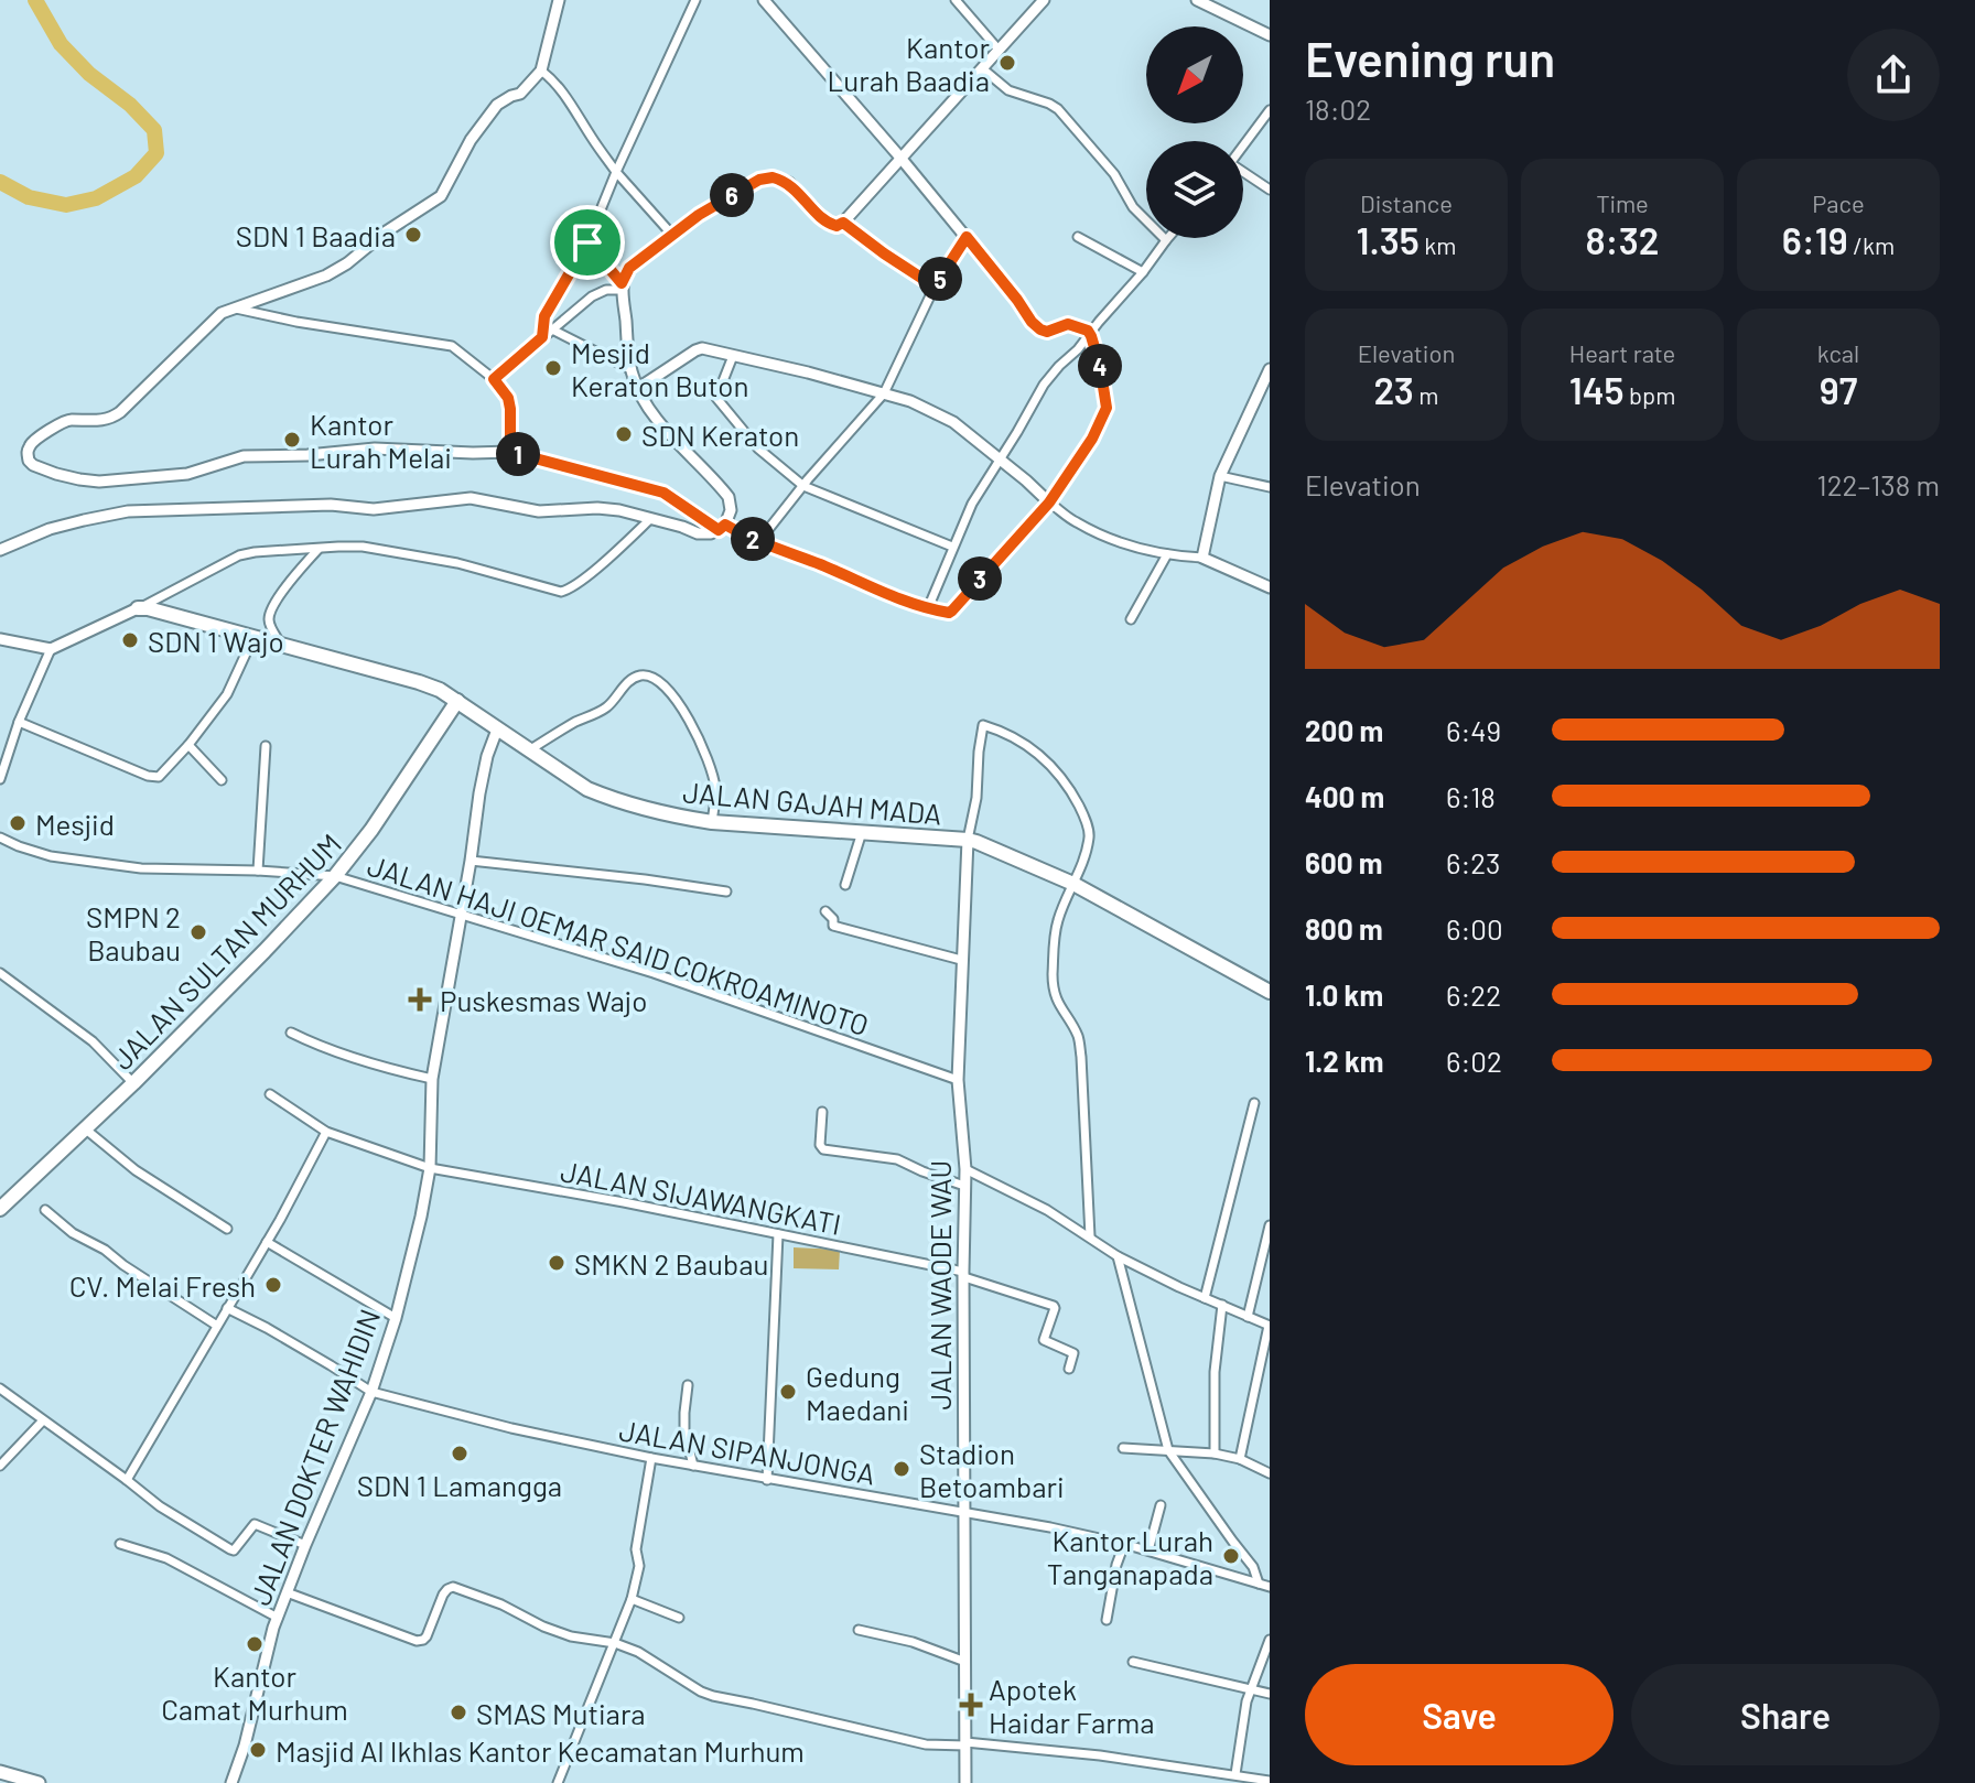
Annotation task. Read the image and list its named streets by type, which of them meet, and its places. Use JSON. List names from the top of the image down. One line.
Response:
{"streets":{"highway":["JALAN GAJAH MADA","JALAN SULTAN MURHUM"],"street":["JALAN HAJI OEMAR SAID COKROAMINOTO","JALAN SIJAWANGKATI","JALAN WAODE WAU","JALAN SIPANJONGA","JALAN DOKTER WAHIDIN"]},"crossings":[["JALAN GAJAH MADA","JALAN SULTAN MURHUM"],["JALAN GAJAH MADA","JALAN WAODE WAU"],["JALAN GAJAH MADA","JALAN DOKTER WAHIDIN"],["JALAN HAJI OEMAR SAID COKROAMINOTO","JALAN SULTAN MURHUM"],["JALAN HAJI OEMAR SAID COKROAMINOTO","JALAN WAODE WAU"],["JALAN HAJI OEMAR SAID COKROAMINOTO","JALAN DOKTER WAHIDIN"],["JALAN SIJAWANGKATI","JALAN WAODE WAU"],["JALAN SIJAWANGKATI","JALAN DOKTER WAHIDIN"],["JALAN WAODE WAU","JALAN SIPANJONGA"],["JALAN SIPANJONGA","JALAN DOKTER WAHIDIN"]],"places":{"other":["Kantor Lurah Baadia","SDN 1 Baadia","Mesjid Keraton Buton","SDN Keraton","Kantor Lurah Melai","SDN 1 Wajo","Mesjid","SMPN 2 Baubau","SMKN 2 Baubau","CV. Melai Fresh","Gedung Maedani","SDN 1 Lamangga","Stadion Betoambari","Kantor Lurah Tanganapada","Kantor Camat Murhum","SMAS Mutiara","Masjid Al Ikhlas Kantor Kecamatan Murhum"],"health":["Puskesmas Wajo","Apotek Haidar Farma"]},"north":"bottom left","page":{"heading":["Evening run","18:02"],"stats":[["Distance","1.35 km"],["Time","8:32"],["Pace","6:19 /km"],["Elevation","23 m"],["Heart rate","145 bpm"],["kcal","97"]],"pins":["6","5","4","1","2","3"],"chart":["Elevation","122–138 m"],"list":[{"name":"200 m","note":"6:49"},{"name":"400 m","note":"6:18"},{"name":"600 m","note":"6:23"},{"name":"800 m","note":"6:00"},{"name":"1.0 km","note":"6:22"},{"name":"1.2 km","note":"6:02"}],"buttons":["Save","Share"]}}
